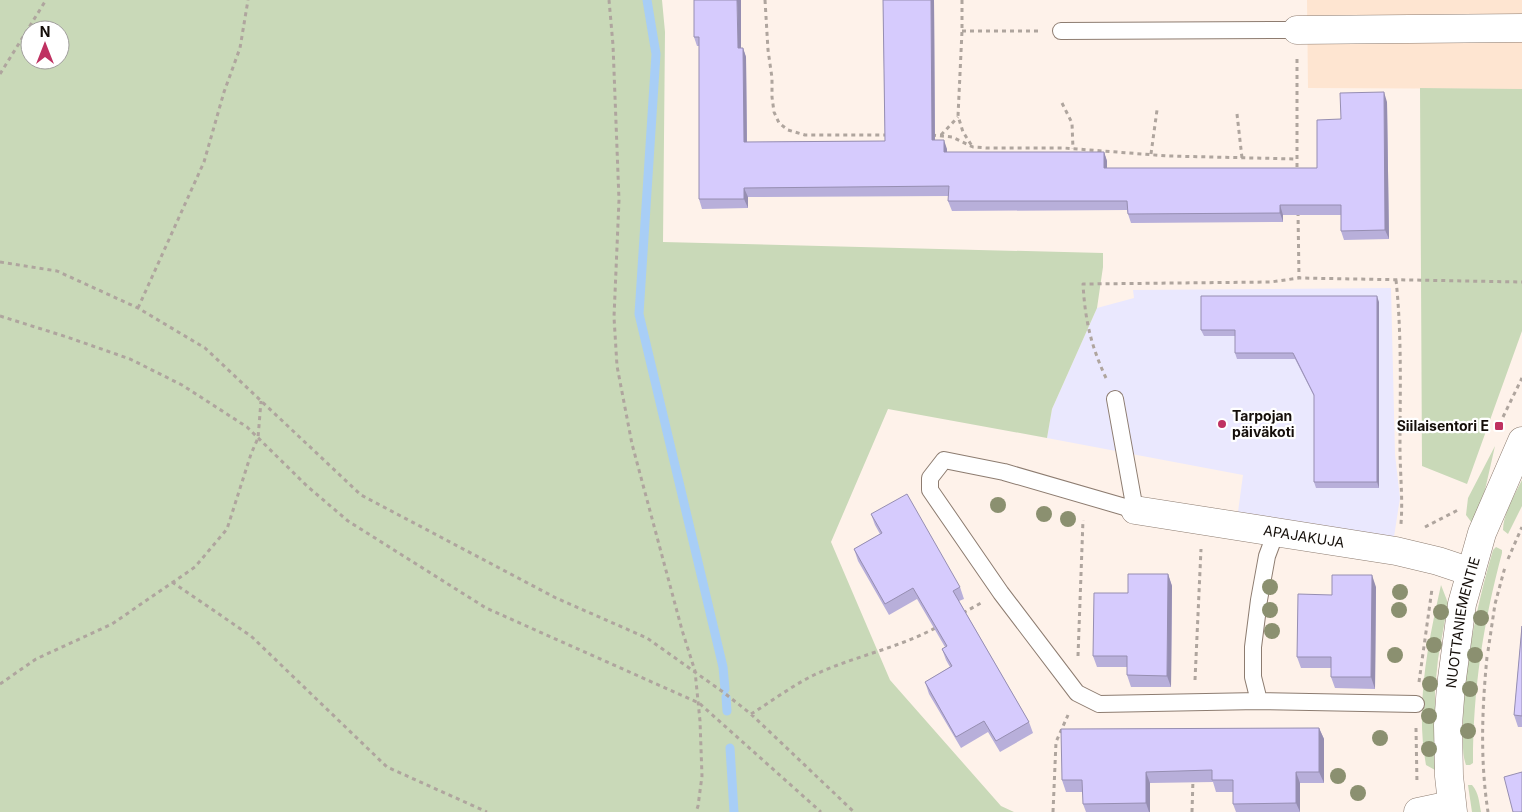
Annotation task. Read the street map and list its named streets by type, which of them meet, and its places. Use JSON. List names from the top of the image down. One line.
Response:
{"streets":{"street":["APAJAKUJA","NUOTTANIEMENTIE"]},"crossings":[["APAJAKUJA","NUOTTANIEMENTIE"]],"places":{"other":["Tarpojan päiväkoti"],"transit":["Siilaisentori E"]},"north":"top"}
